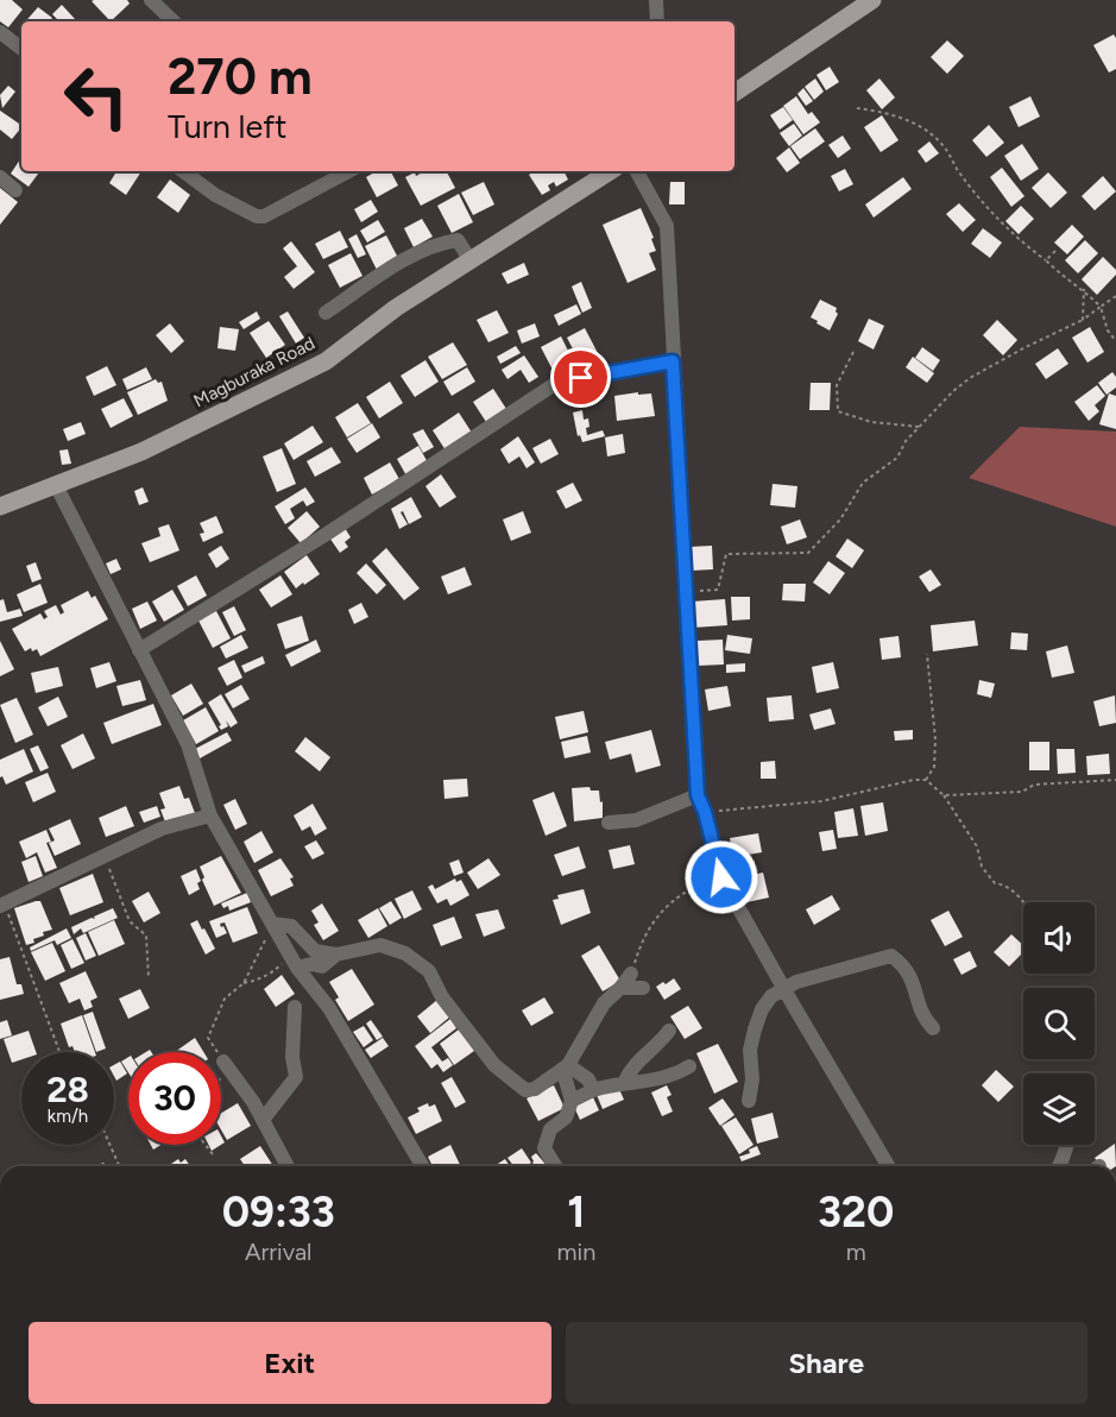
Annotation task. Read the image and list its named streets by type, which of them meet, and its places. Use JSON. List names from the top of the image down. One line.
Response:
{"streets":{"main road":["Magburaka Road"]},"page":{"turn":["270 m","Turn left"],"speed":"28 km/h","limit":"30","eta":["09:33","Arrival","1","min","320","m"],"buttons":["Exit","Share"]}}
